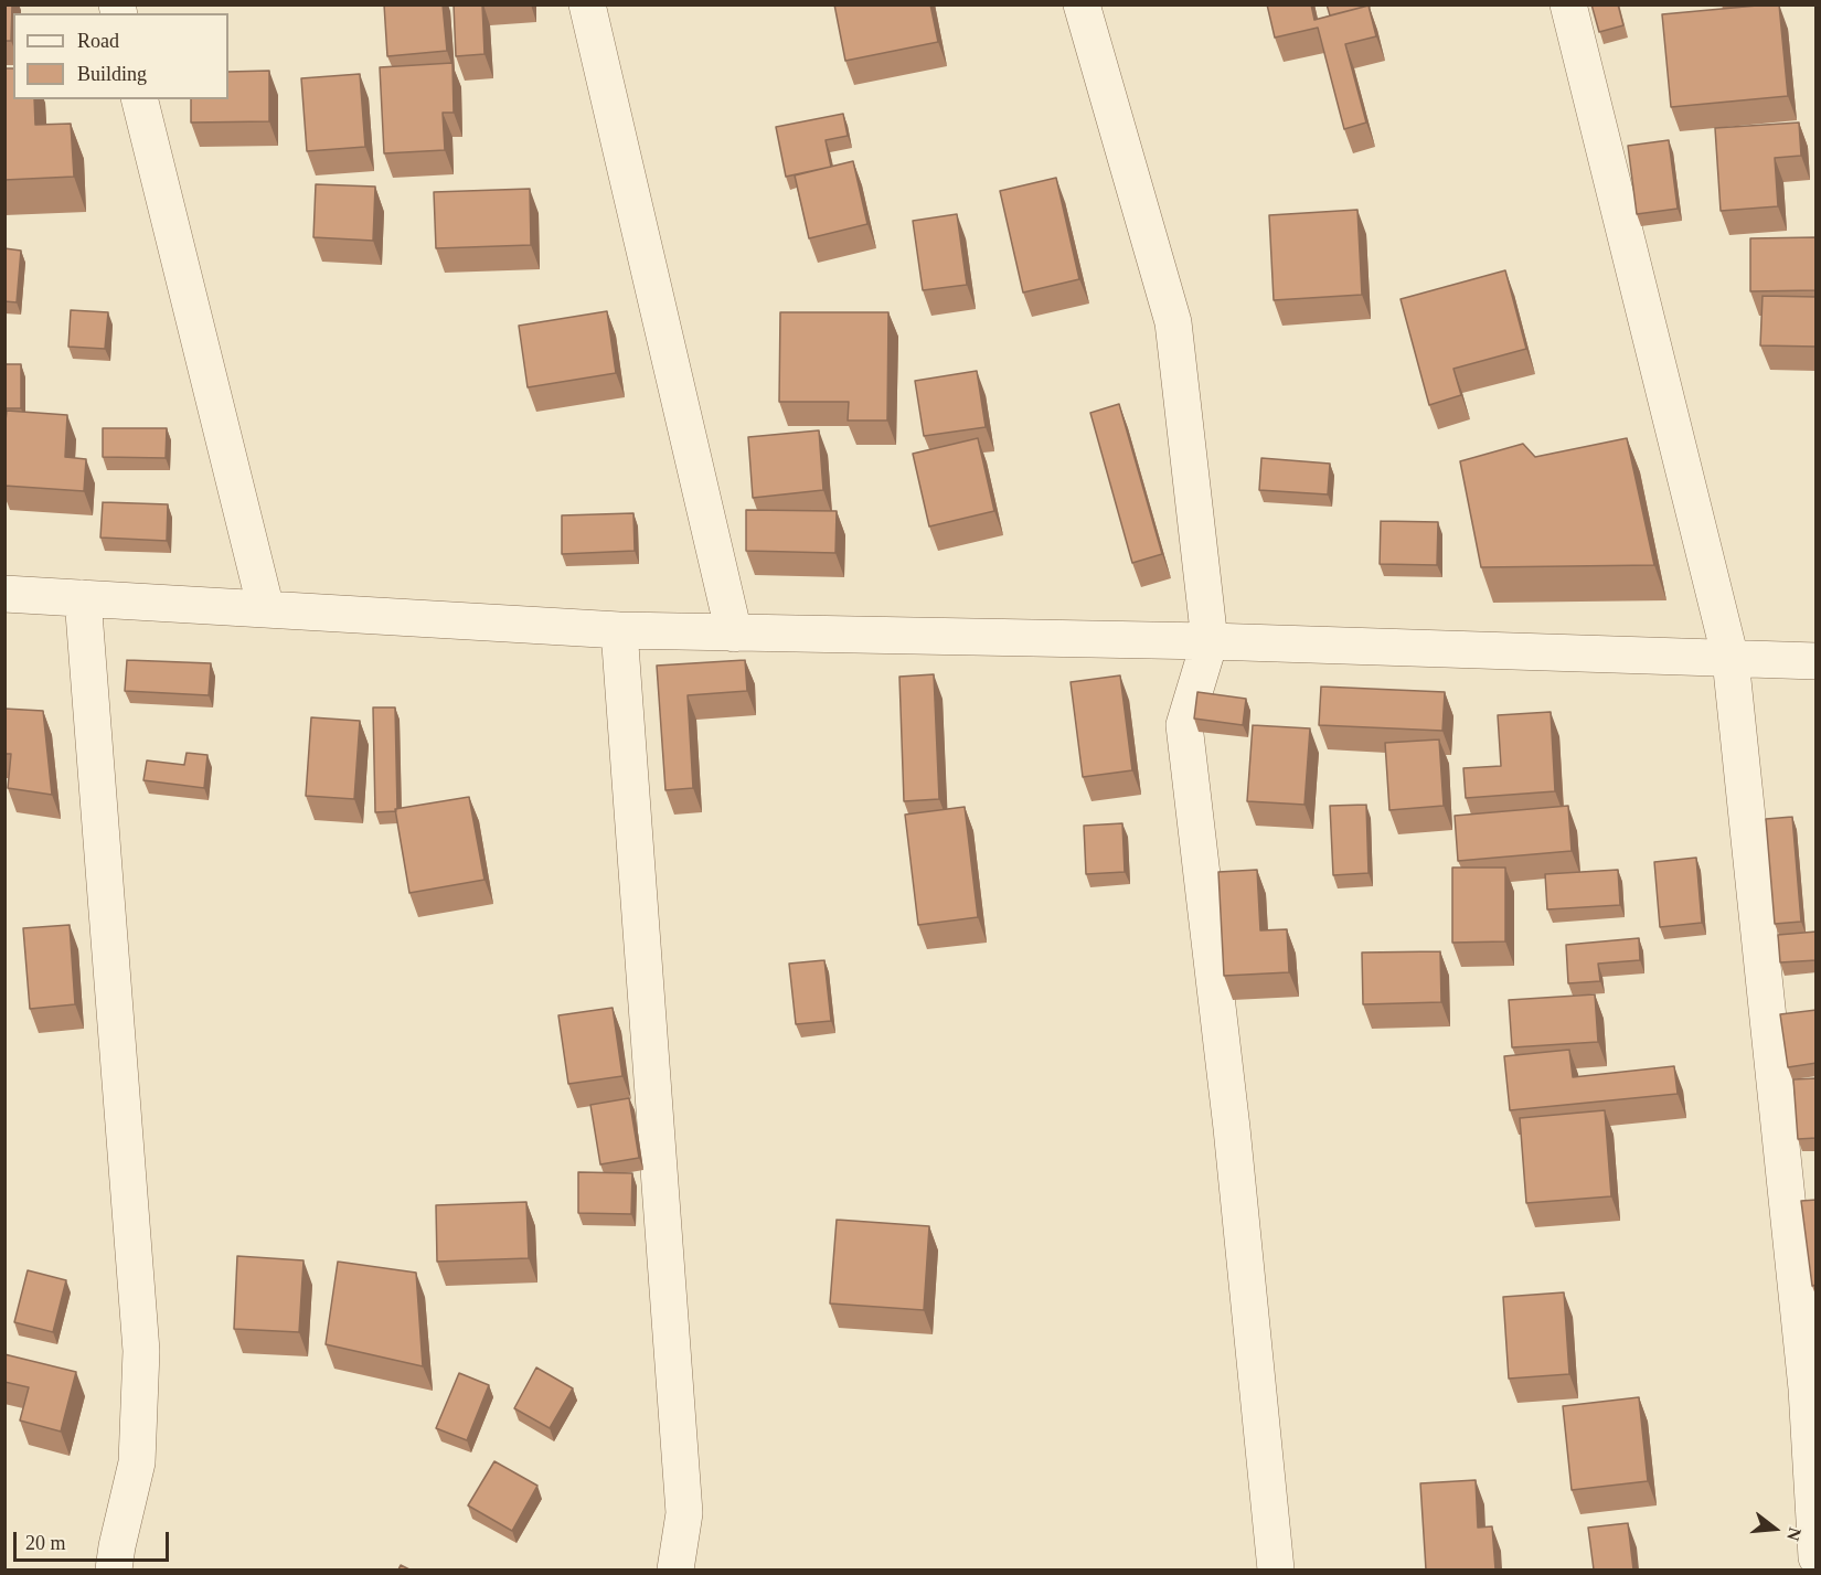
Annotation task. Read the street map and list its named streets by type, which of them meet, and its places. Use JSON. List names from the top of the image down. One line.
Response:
{"legend":["Road","Building"],"scale_bar":"20 m","north":"right"}
